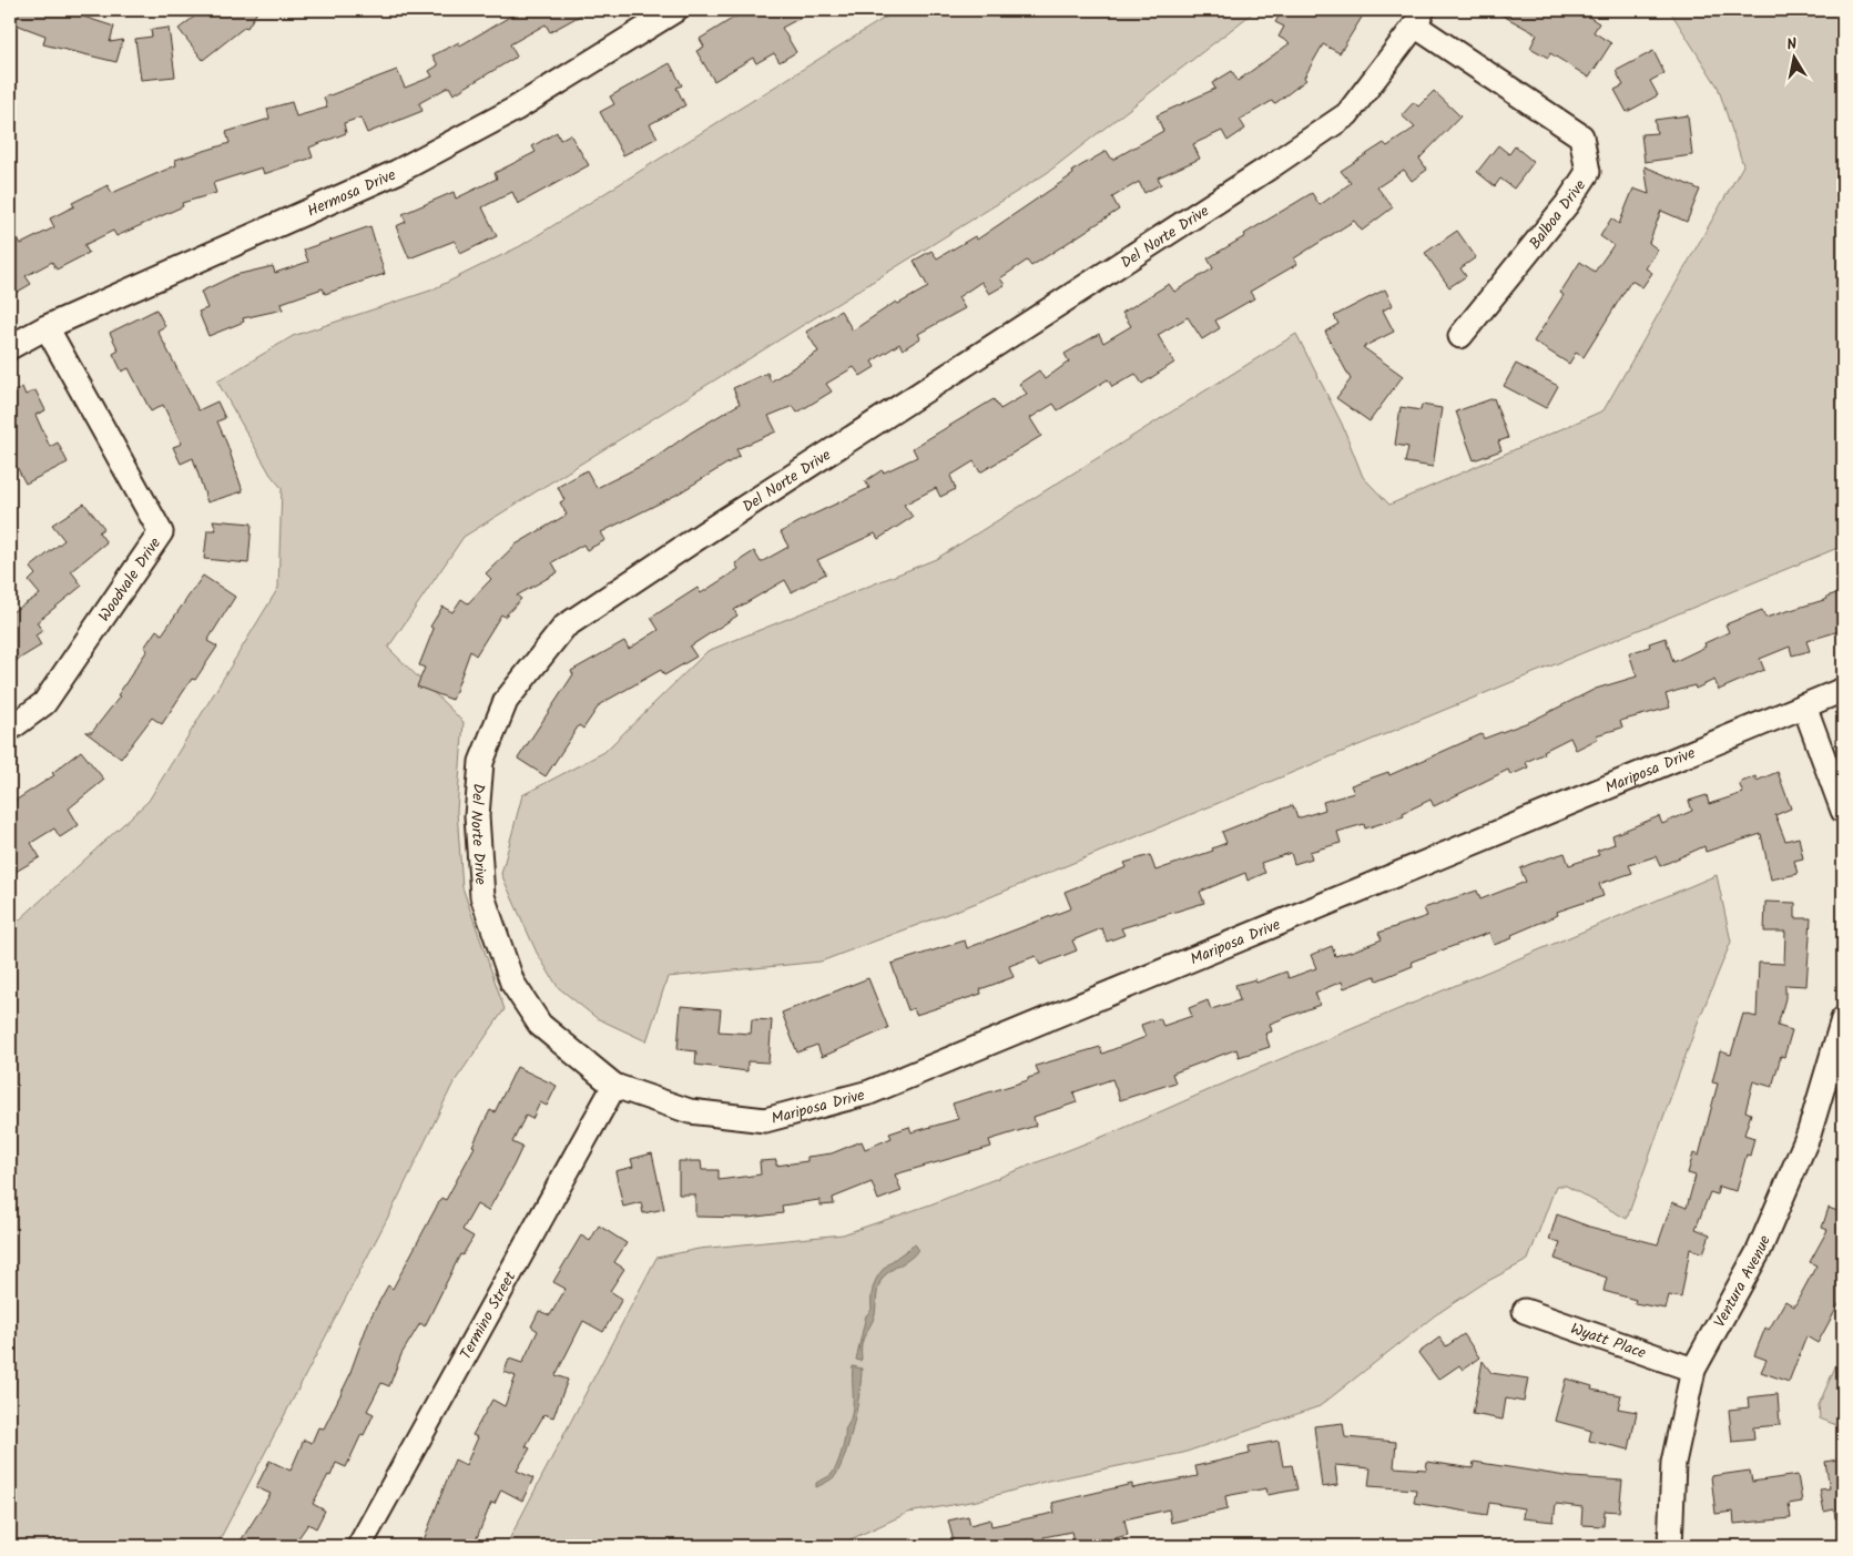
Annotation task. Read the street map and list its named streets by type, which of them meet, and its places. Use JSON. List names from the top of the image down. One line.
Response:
{"streets":{"street":["Hermosa Drive","Balboa Drive","Del Norte Drive","Woodvale Drive","Mariposa Drive","Ventura Avenue","Termino Street","Wyatt Place"]},"crossings":[["Hermosa Drive","Woodvale Drive"],["Balboa Drive","Del Norte Drive"],["Del Norte Drive","Mariposa Drive"],["Del Norte Drive","Termino Street"],["Mariposa Drive","Termino Street"],["Ventura Avenue","Wyatt Place"]],"north":"top"}
